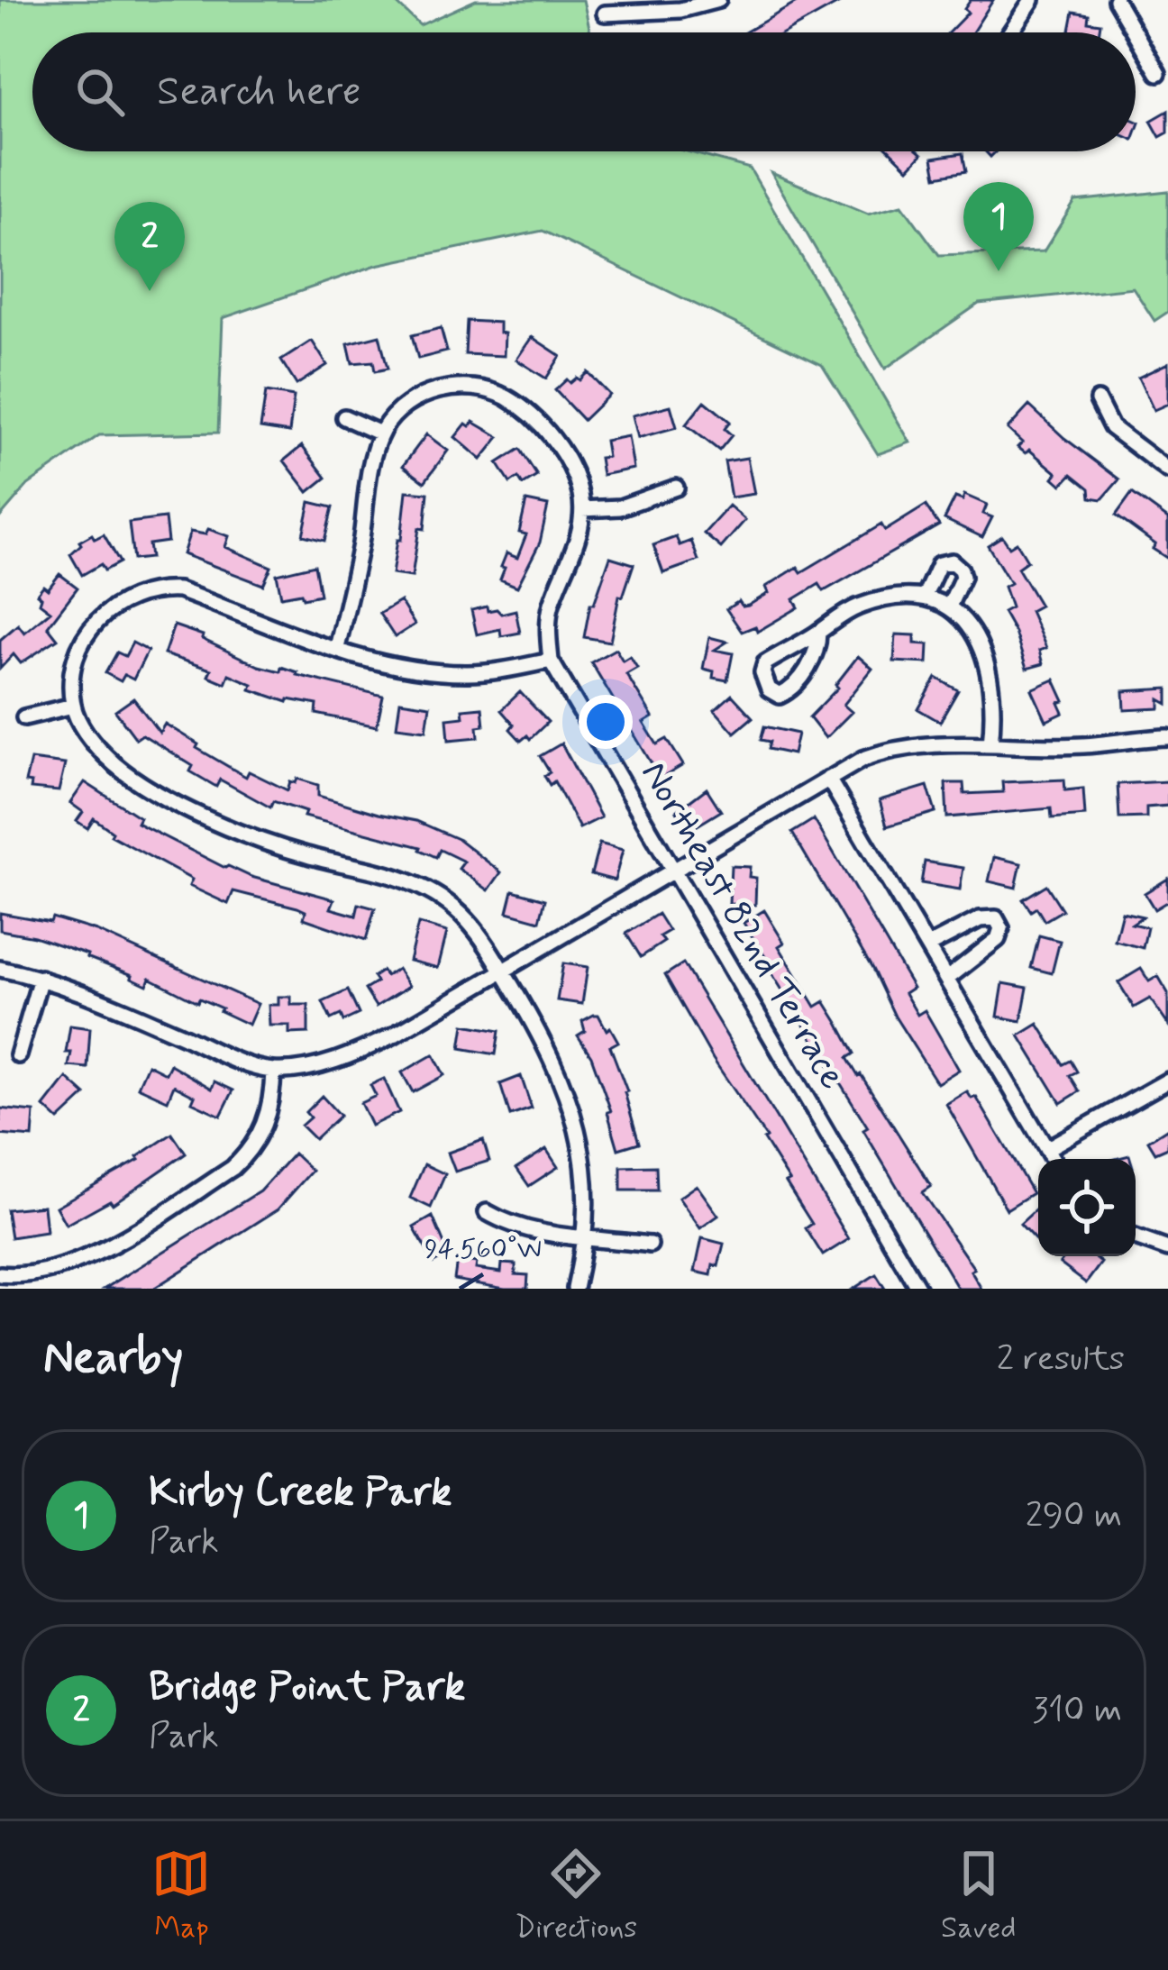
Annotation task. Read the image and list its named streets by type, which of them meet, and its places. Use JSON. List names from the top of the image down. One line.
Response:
{"streets":{"street":["Northeast 82nd Terrace"]},"page":{"search":"Search here","pins":["1","2"],"heading":["Nearby","2 results"],"list":[{"mark":"1","name":"Kirby Creek Park","note":"Park","value":"290 m"},{"mark":"2","name":"Bridge Point Park","note":"Park","value":"310 m"}],"nav":["Map","Directions","Saved"]},"coordinates":["94.560°W"]}
